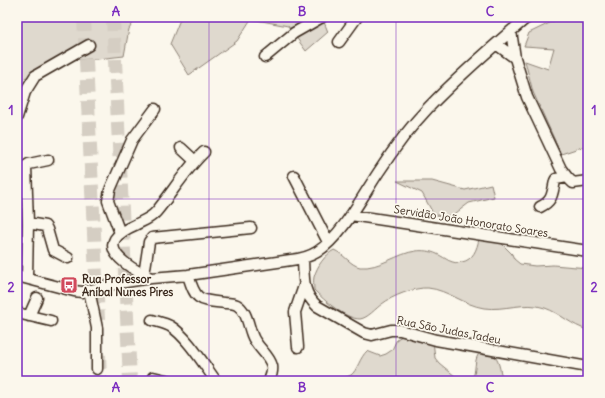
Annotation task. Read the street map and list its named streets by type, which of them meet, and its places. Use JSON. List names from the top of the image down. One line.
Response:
{"streets":{"street":["Servidão João Honorato Soares","Rua São Judas Tadeu"]},"places":{"bus stop":["Rua Professor Aníbal Nunes Pires"]},"grid":{"columns":["A","B","C"],"rows":["1","2"]}}
